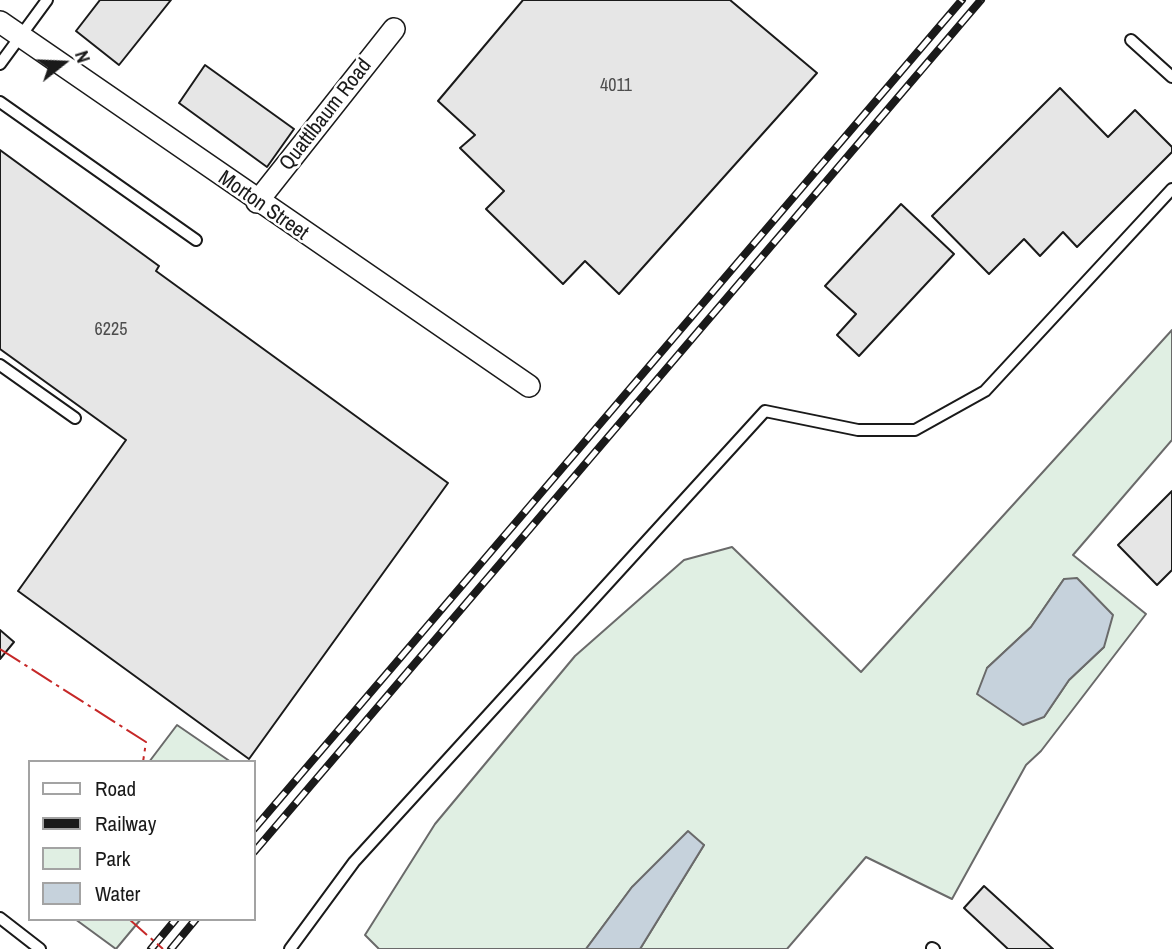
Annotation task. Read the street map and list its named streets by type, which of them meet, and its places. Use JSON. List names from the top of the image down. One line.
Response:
{"streets":{"street":["Quattlbaum Road","Morton Street"]},"crossings":[["Quattlbaum Road","Morton Street"]],"house_numbers":["4011","6225"],"legend":["Road","Railway","Park","Water"],"north":"right"}
